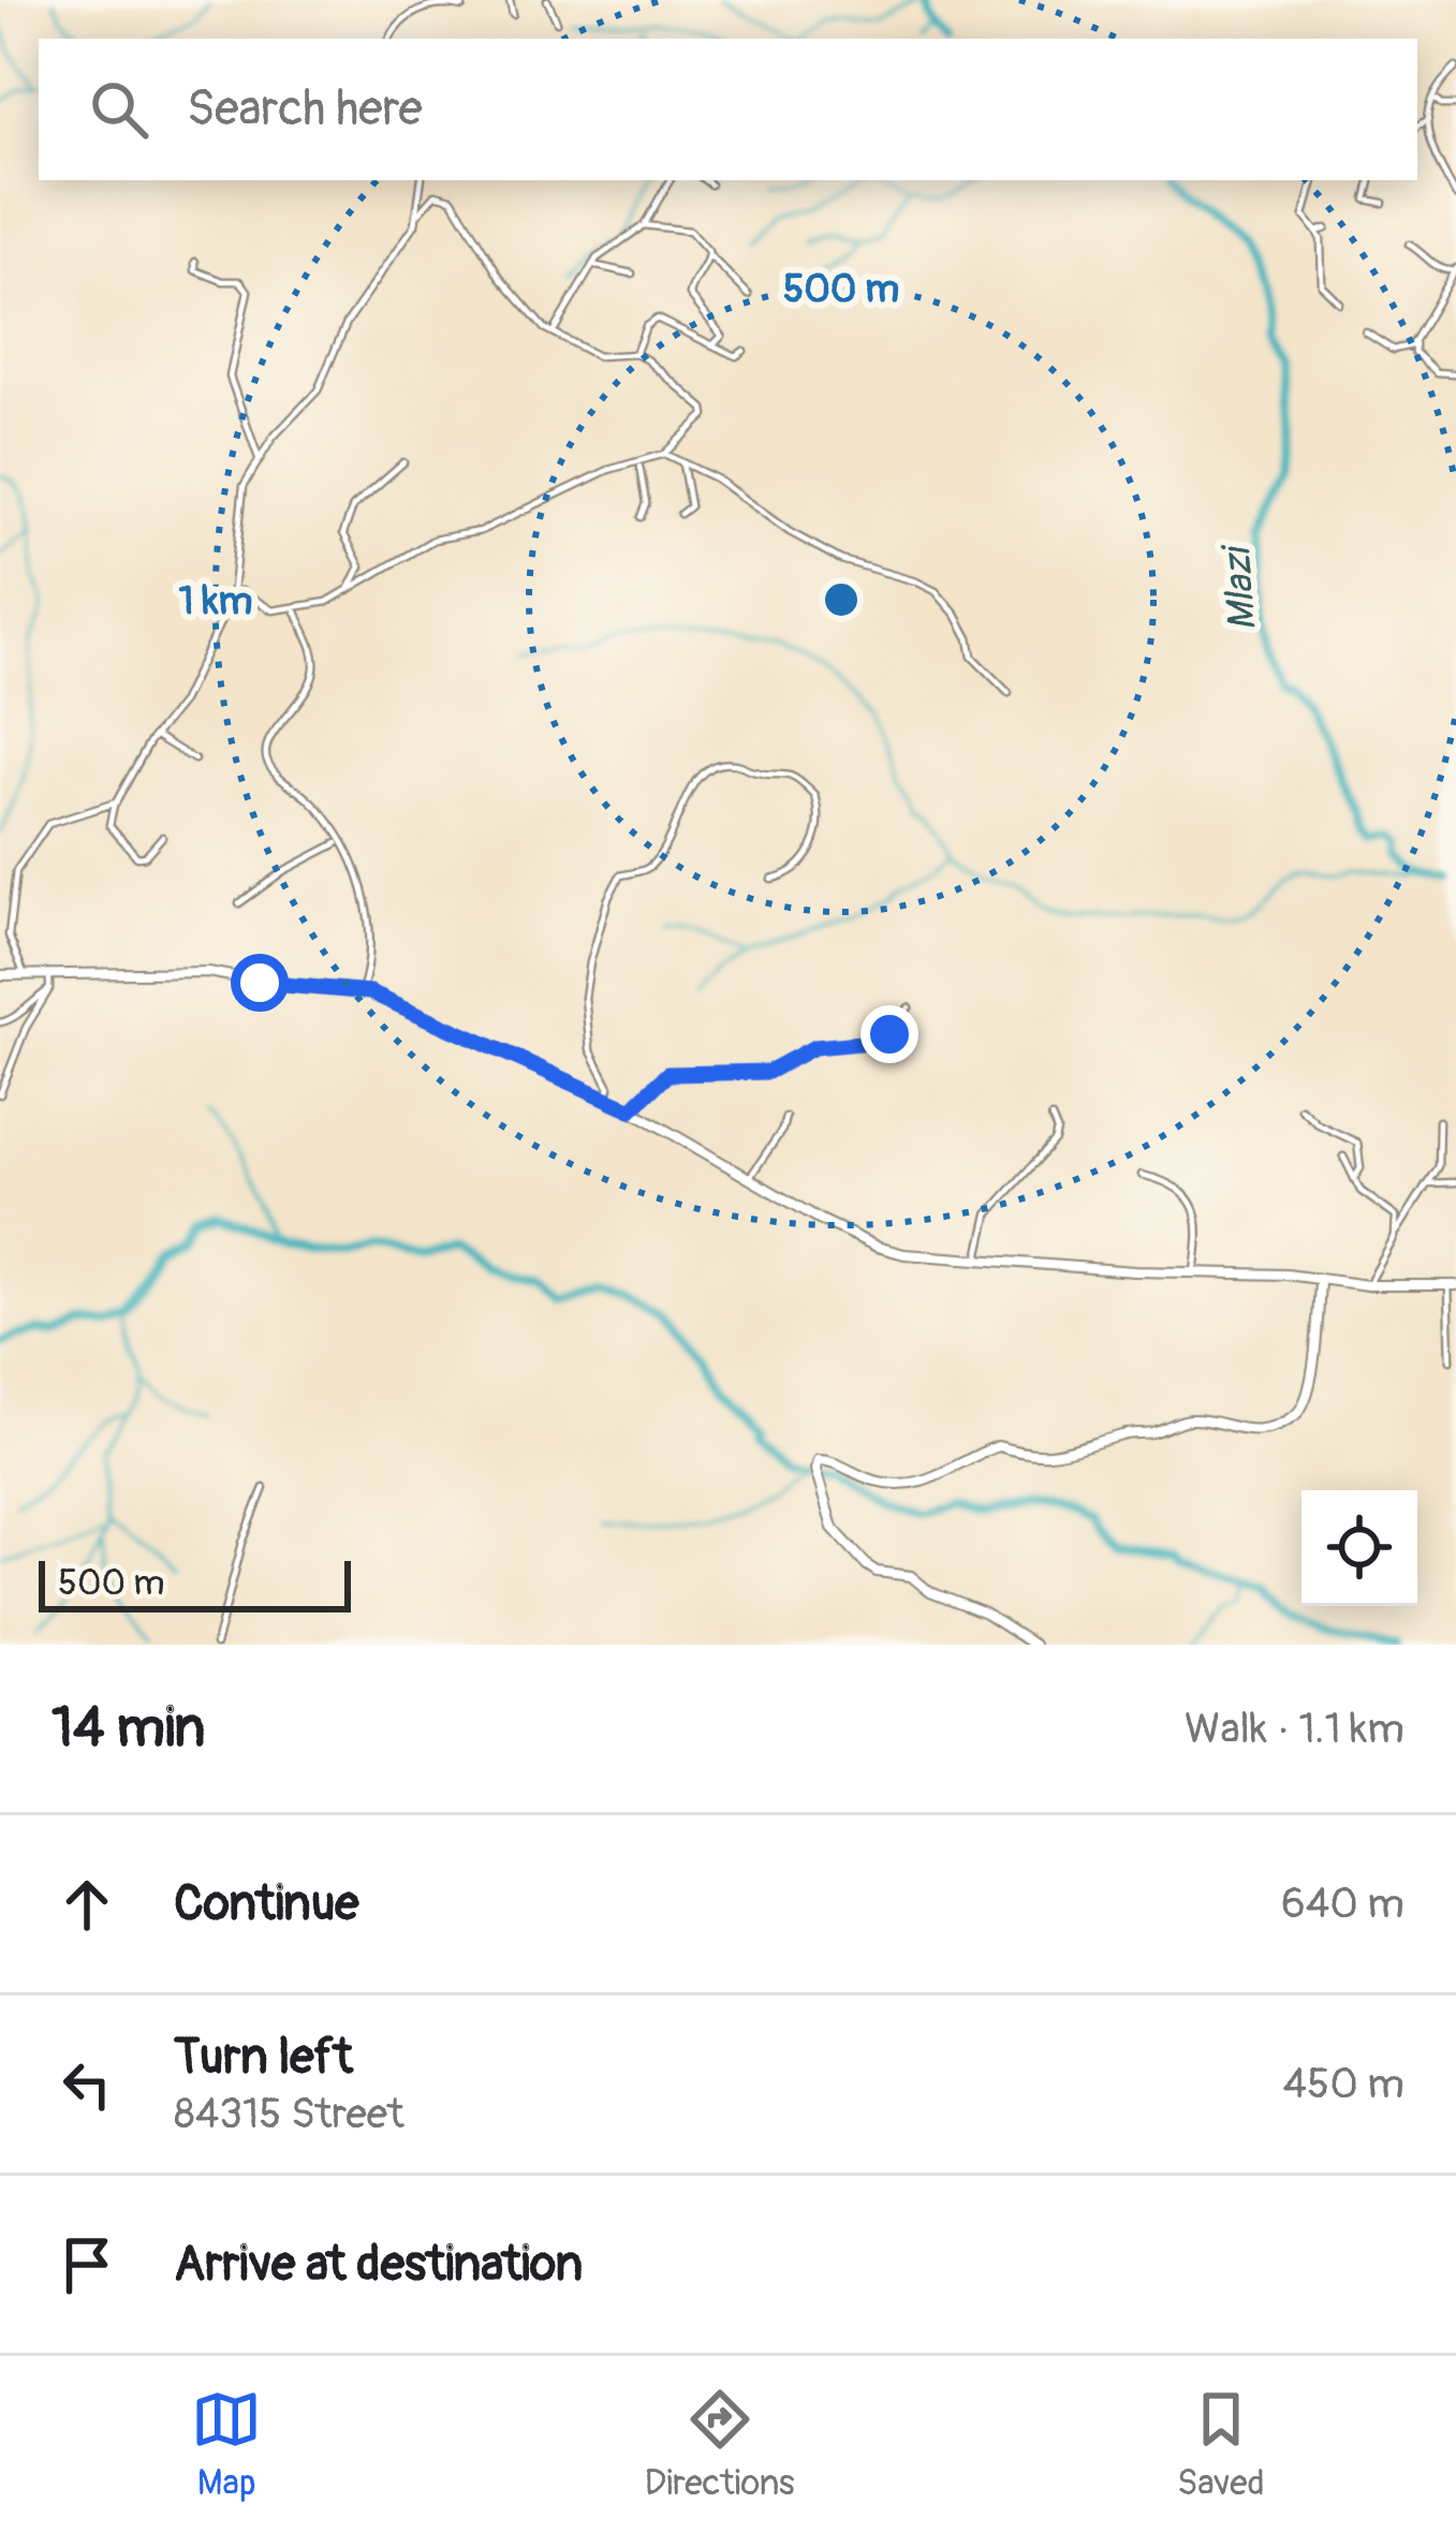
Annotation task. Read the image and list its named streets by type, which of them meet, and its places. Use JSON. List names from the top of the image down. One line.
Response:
{"water":["Mlazi"],"scale_bar":"500 m","page":{"search":"Search here","scale":"500 m","heading":["14 min","Walk · 1.1 km"],"list":[["Continue","640 m"],["Turn left","84315 Street","450 m"],"Arrive at destination"],"nav":["Map","Directions","Saved"]},"rings":["500 m","1 km"]}
